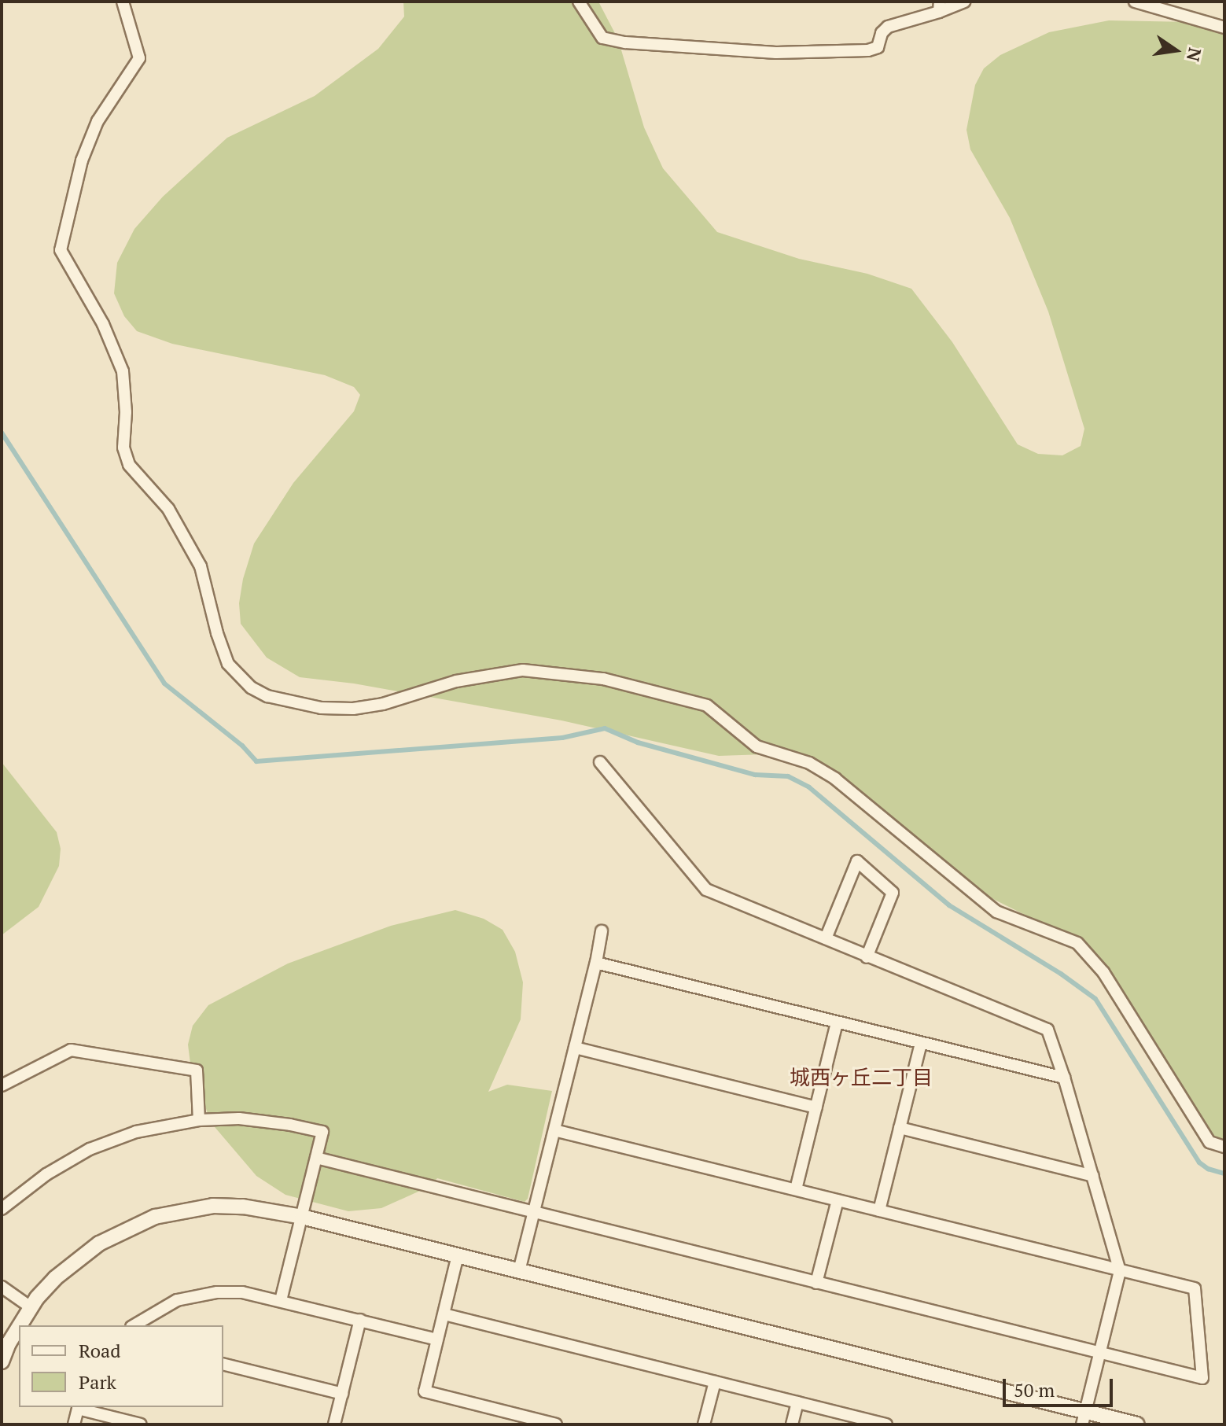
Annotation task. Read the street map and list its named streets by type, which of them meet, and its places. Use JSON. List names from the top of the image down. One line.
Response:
{"districts":["城西ヶ丘二丁目"],"legend":["Road","Park"],"scale_bar":"50 m","north":"right"}
